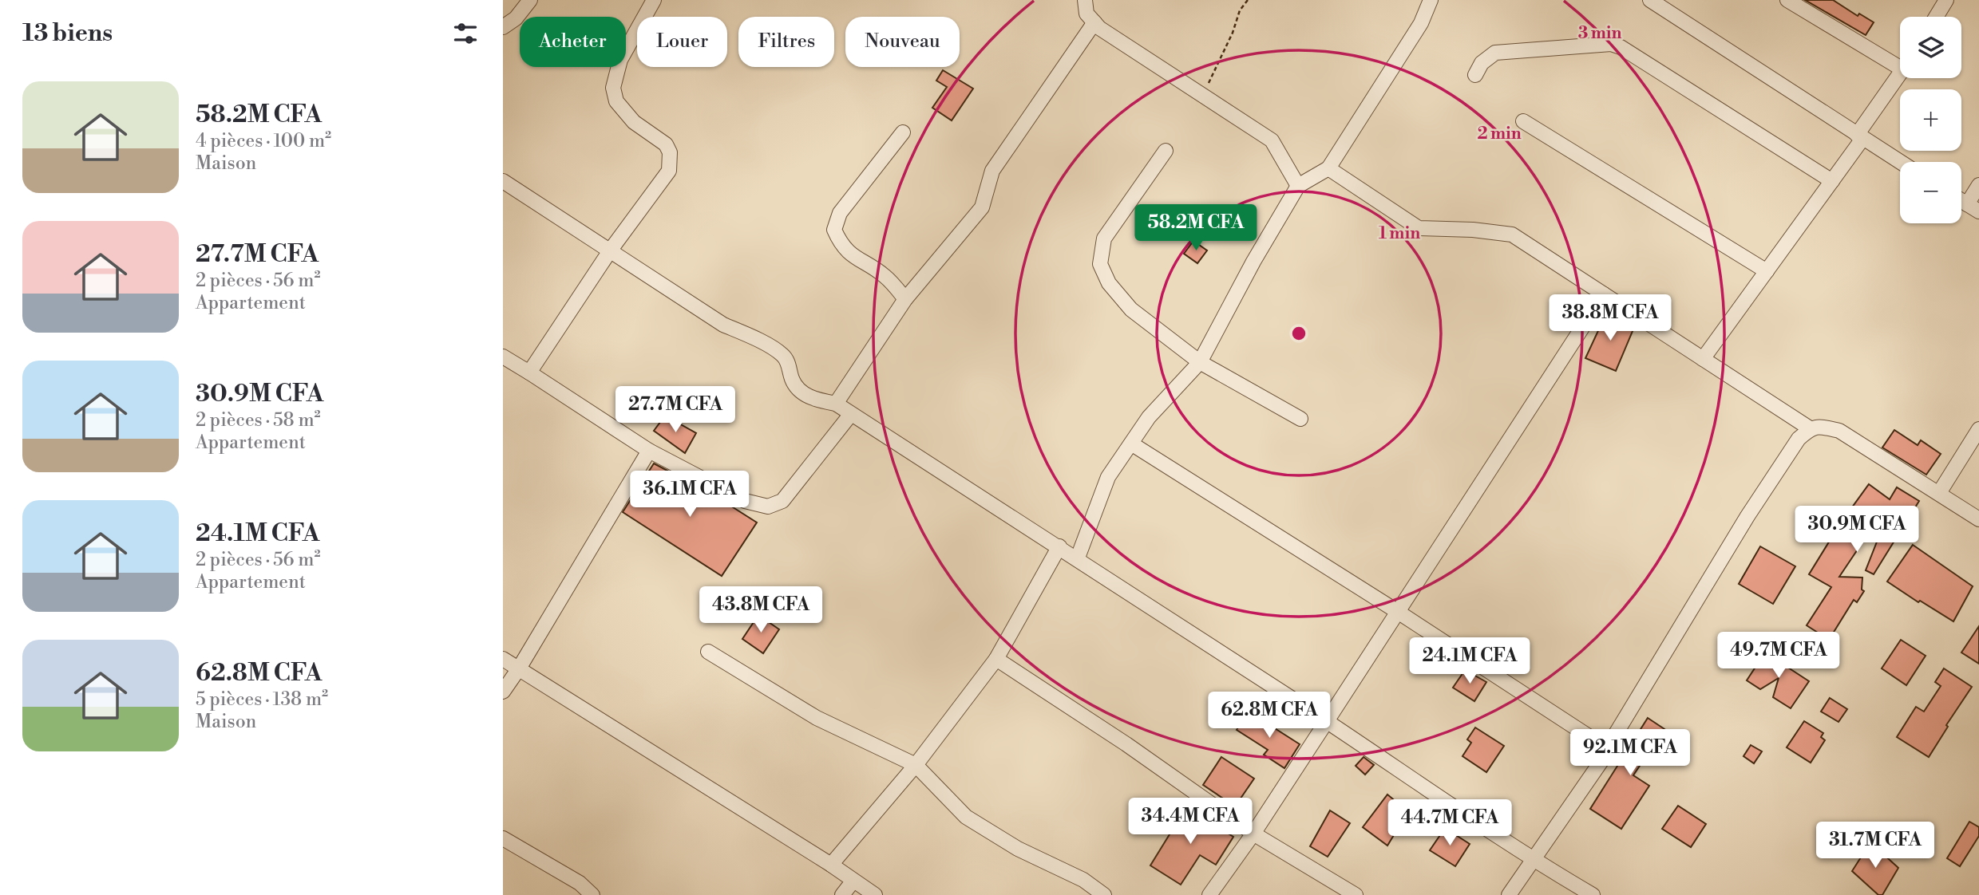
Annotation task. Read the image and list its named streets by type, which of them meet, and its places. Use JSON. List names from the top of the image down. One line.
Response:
{"page":{"heading":"13 biens","map_buttons":["+","−"],"chip":["Acheter","Louer","Filtres","Nouveau"],"list":[{"name":"58.2M CFA","note":"4 pièces · 100 m² · Maison"},{"name":"27.7M CFA","note":"2 pièces · 56 m² · Appartement"},{"name":"30.9M CFA","note":"2 pièces · 58 m² · Appartement"},{"name":"24.1M CFA","note":"2 pièces · 56 m² · Appartement"},{"name":"62.8M CFA","note":"5 pièces · 138 m² · Maison"}],"price":["58.2M CFA","38.8M CFA","27.7M CFA","36.1M CFA","30.9M CFA","43.8M CFA","49.7M CFA","24.1M CFA","62.8M CFA","92.1M CFA","34.4M CFA","44.7M CFA","31.7M CFA"]},"rings":["3 min","2 min","1 min"]}
